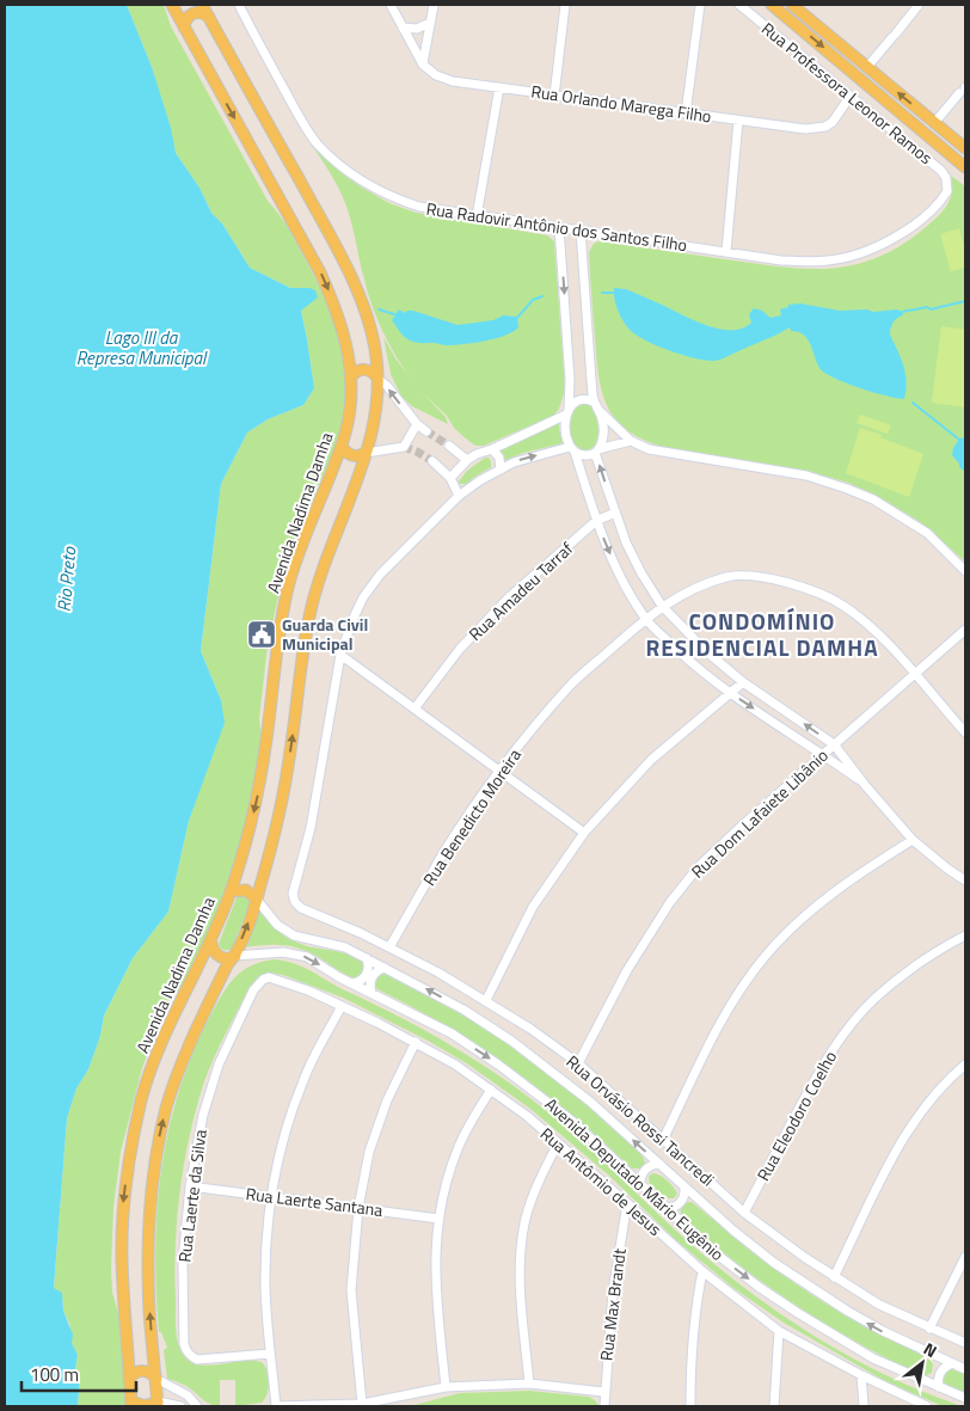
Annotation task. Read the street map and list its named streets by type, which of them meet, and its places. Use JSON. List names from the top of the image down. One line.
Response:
{"streets":{"main road":["Avenida Nadima Damha"],"street":["Rua Professora Leonor Ramos","Rua Orlando Marega Filho","Rua Radovir Antônio dos Santos Filho","Rua Amadeu Tarraf","Rua Dom Lafaiete Libânio","Rua Benedicto Moreira","Rua Eleodoro Coelho","Rua Orvásio Rossi Tancredi","Avenida Deputado Mário Eugênio","Rua Antômio de Jesus","Rua Laerte da Silva","Rua Laerte Santana","Rua Max Brandt"]},"crossings":[["Rua Professora Leonor Ramos","Rua Orlando Marega Filho"],["Rua Professora Leonor Ramos","Rua Radovir Antônio dos Santos Filho"],["Rua Dom Lafaiete Libânio","Rua Benedicto Moreira"],["Rua Dom Lafaiete Libânio","Rua Orvásio Rossi Tancredi"],["Rua Benedicto Moreira","Rua Orvásio Rossi Tancredi"],["Rua Eleodoro Coelho","Rua Orvásio Rossi Tancredi"],["Rua Antômio de Jesus","Rua Laerte da Silva"],["Rua Antômio de Jesus","Rua Max Brandt"],["Rua Laerte da Silva","Rua Laerte Santana"]],"districts":["CONDOMÍNIO RESIDENCIAL DAMHA"],"water":["Lago III da Represa Municipal","Rio Preto"],"places":{"public building":["Guarda Civil Municipal"]},"scale_bar":"100 m","north":"top right"}
